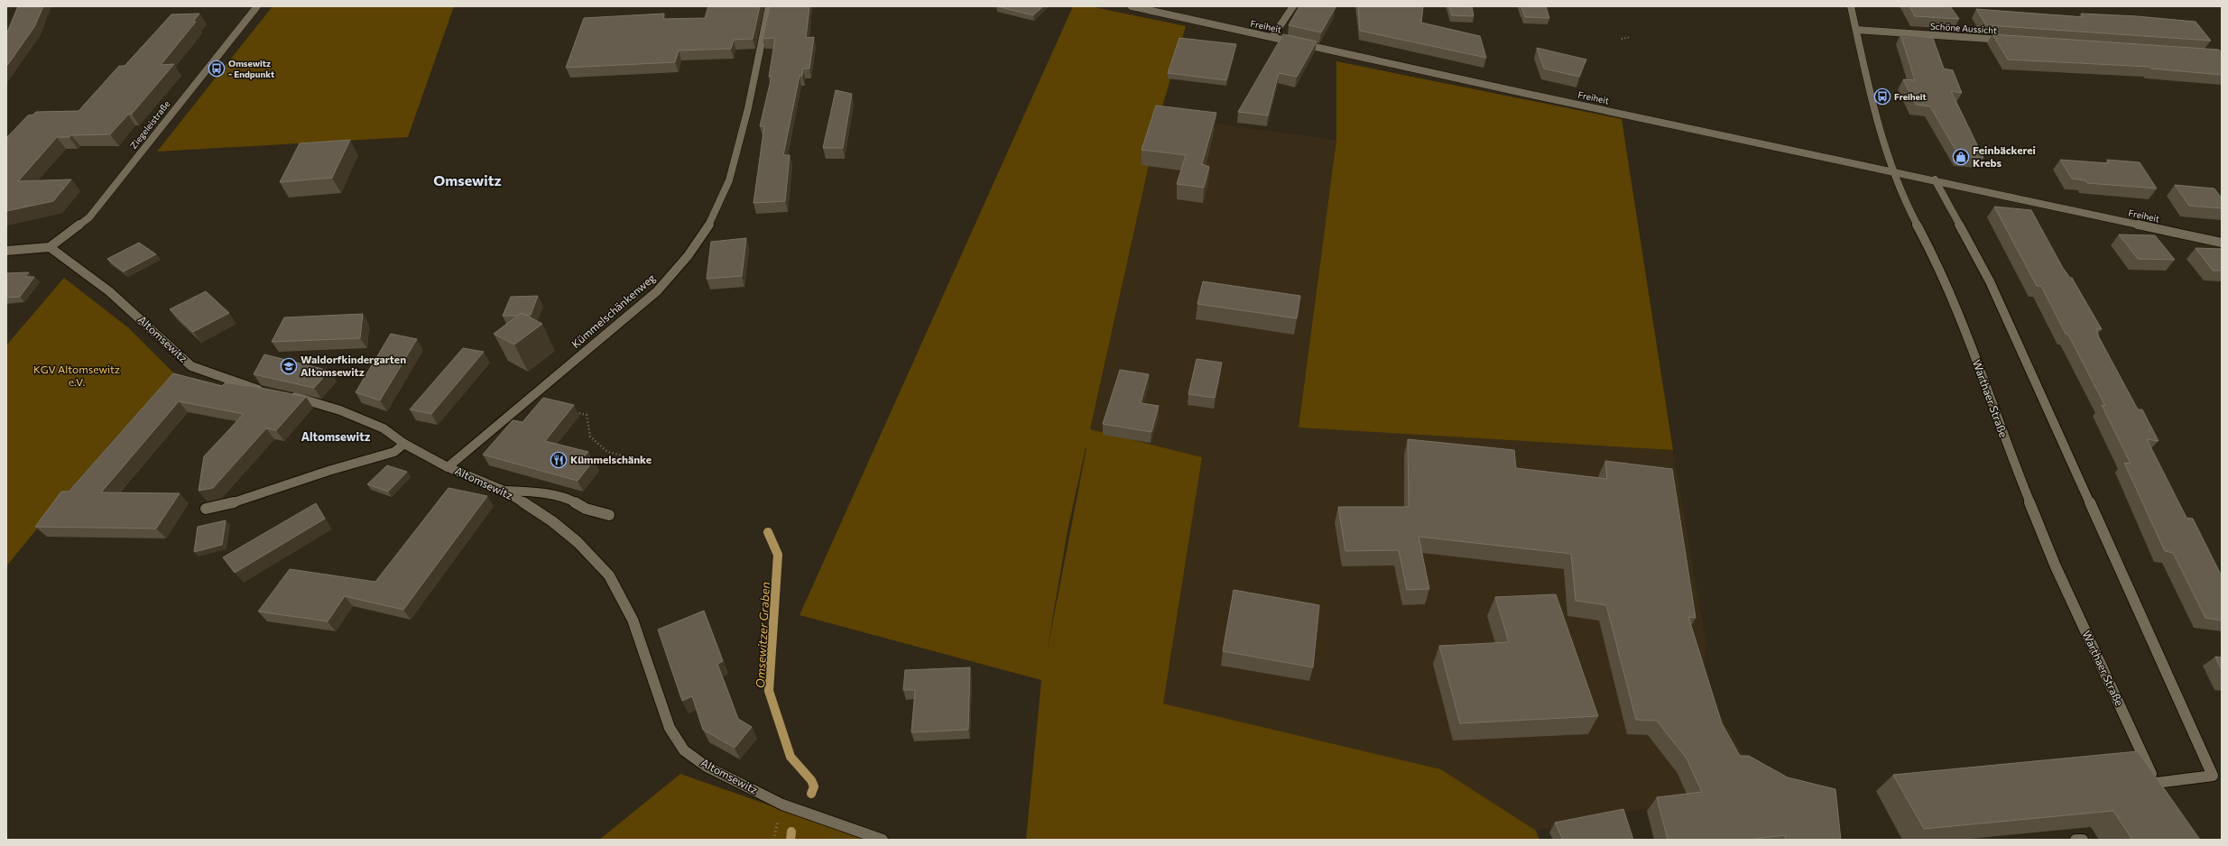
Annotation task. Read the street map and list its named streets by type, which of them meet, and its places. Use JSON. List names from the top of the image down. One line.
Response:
{"streets":{"street":["Freiheit","Schöne Aussicht","Ziegeleistraße","Kümmelschänkenweg","Altomsewitz","Warthaer Straße"]},"crossings":[["Freiheit","Warthaer Straße"],["Schöne Aussicht","Warthaer Straße"],["Ziegeleistraße","Altomsewitz"],["Kümmelschänkenweg","Altomsewitz"]],"districts":["Omsewitz","Altomsewitz"],"water":["Omsewitzer Graben"],"parks":["KGV Altomsewitz e.V."],"places":{"bus stop":["Omsewitz - Endpunkt","Freiheit"],"shop":["Feinbäckerei Krebs"],"school or university":["Waldorfkindergarten Altomsewitz"],"restaurant":["Kümmelschänke"]}}
